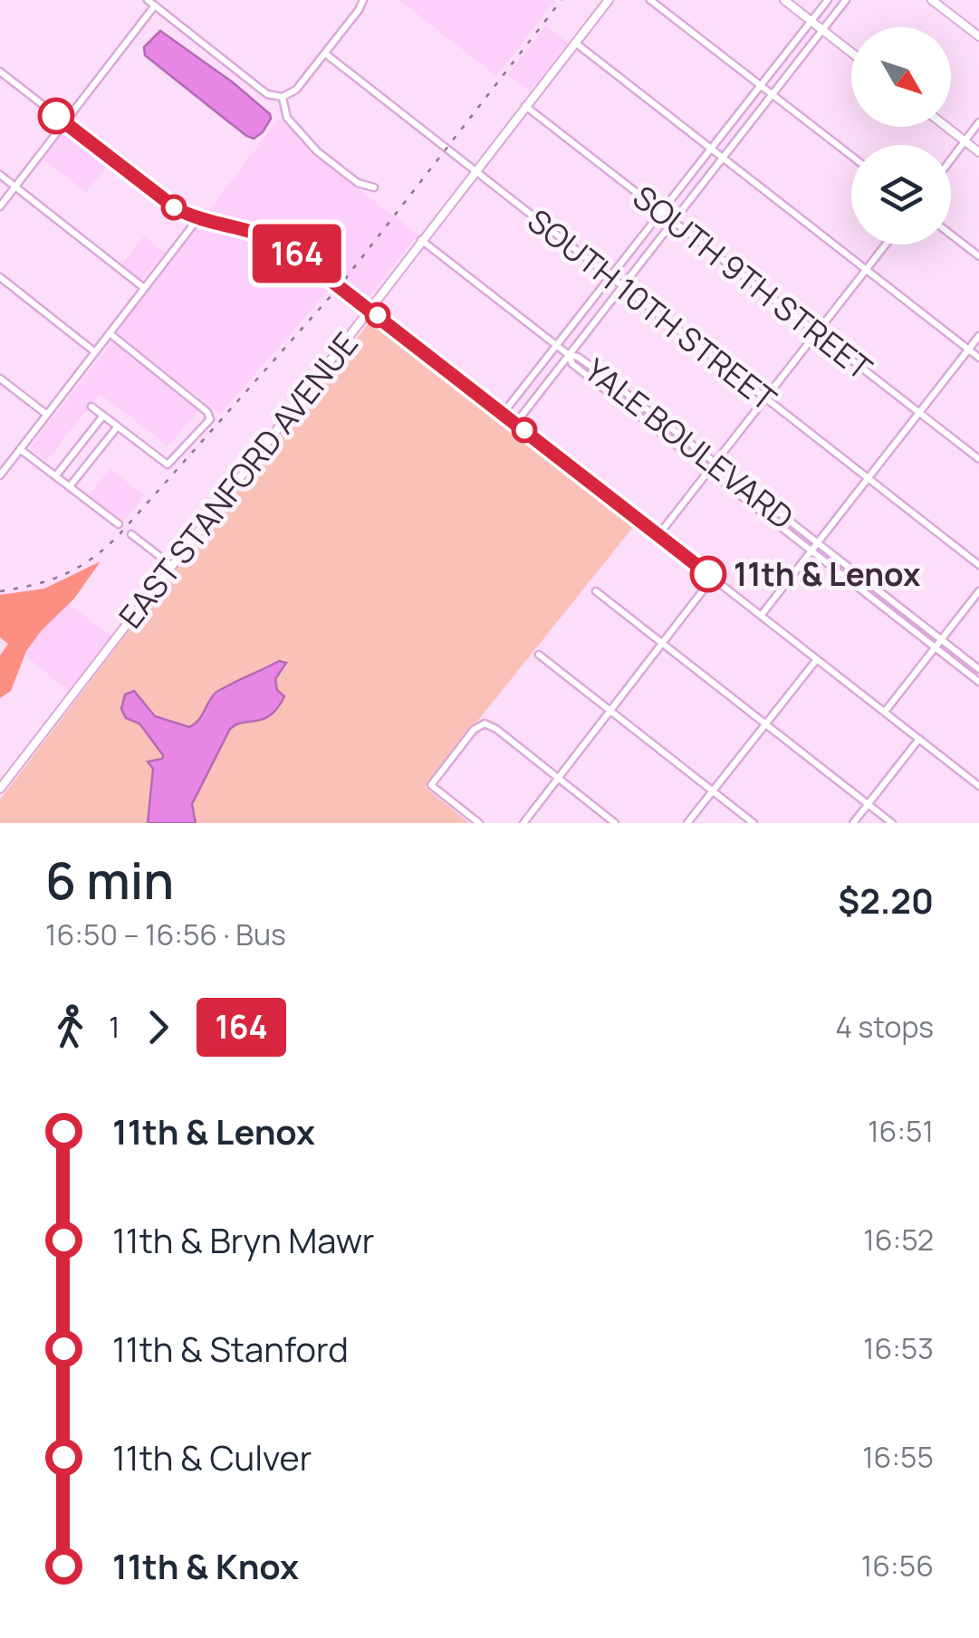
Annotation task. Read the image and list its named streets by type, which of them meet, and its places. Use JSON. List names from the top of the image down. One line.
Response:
{"streets":{"main road":["EAST STANFORD AVENUE"],"street":["SOUTH 9TH STREET","SOUTH 10TH STREET","YALE BOULEVARD"]},"crossings":[["SOUTH 9TH STREET","EAST STANFORD AVENUE"],["SOUTH 10TH STREET","EAST STANFORD AVENUE"],["YALE BOULEVARD","EAST STANFORD AVENUE"]],"places":["11th & Lenox"],"lines":["bus line 164"],"north":"bottom right","page":{"on_map":"164","heading":["6 min","16:50 – 16:56 · Bus","$2.20"],"legs":["1","164","4 stops"],"list":[{"name":"11th & Lenox","value":"16:51"},{"name":"11th & Bryn Mawr","value":"16:52"},{"name":"11th & Stanford","value":"16:53"},{"name":"11th & Culver","value":"16:55"},{"name":"11th & Knox","value":"16:56"}]}}
